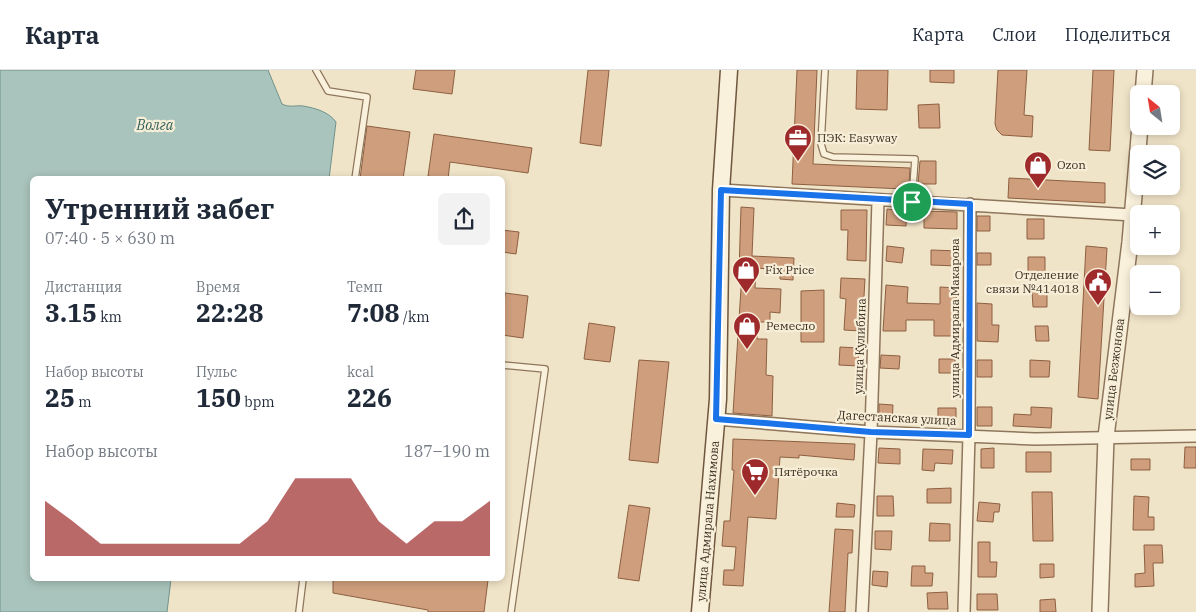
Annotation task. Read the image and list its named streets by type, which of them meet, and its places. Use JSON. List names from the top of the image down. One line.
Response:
{"streets":{"main road":["улица Адмирала Нахимова"],"street":["улица Адмирала Макарова","улица Кулибина","улица Безжонова","Дагестанская улица"]},"crossings":[["улица Адмирала Макарова","Дагестанская улица"],["улица Кулибина","Дагестанская улица"],["улица Безжонова","Дагестанская улица"],["Дагестанская улица","улица Адмирала Нахимова"]],"water":["Волга"],"places":{"office":["ПЭК: Easyway"],"shop":["Ozon","Fix Price","Ремесло"],"public building":["Отделение связи №414018"],"supermarket":["Пятёрочка"]},"north":"top left","page":{"header":"Карта","nav":["Карта","Слои","Поделиться"],"map_buttons":["+","−"],"heading":["Утренний забег","07:40 · 5 × 630 m"],"stats":[["Дистанция","3.15 km"],["Время","22:28"],["Темп","7:08 /km"],["Набор высоты","25 m"],["Пульс","150 bpm"],["kcal","226"]],"chart":["Набор высоты","187–190 m"]}}
